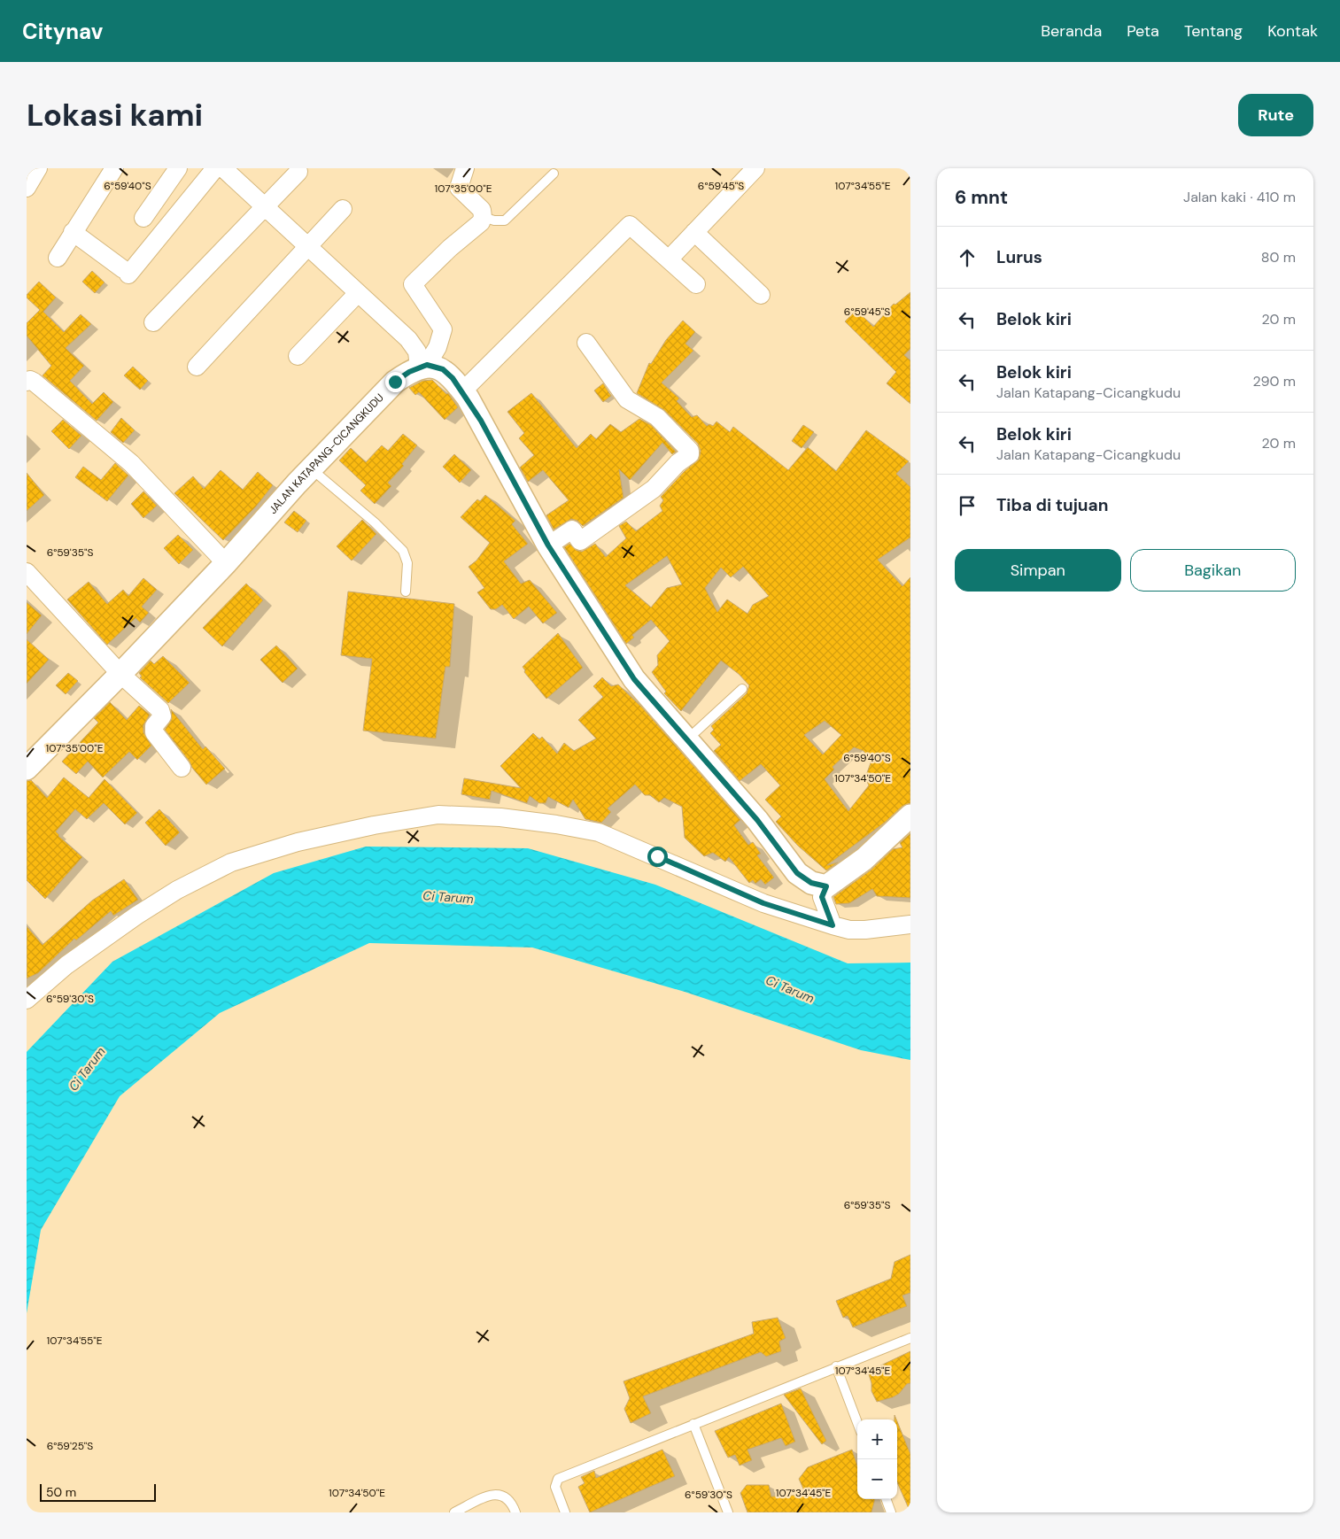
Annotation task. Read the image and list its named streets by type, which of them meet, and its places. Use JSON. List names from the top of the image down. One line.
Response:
{"streets":{"street":["JALAN KATAPANG-CICANGKUDU"]},"water":["Ci Tarum"],"scale_bar":"50 m","page":{"header":"Citynav","nav":["Beranda","Peta","Tentang","Kontak"],"buttons":["Rute",["Simpan","Bagikan"]],"title":"Lokasi kami","heading":["6 mnt","Jalan kaki · 410 m"],"list":[["Lurus","80 m"],["Belok kiri","20 m"],["Belok kiri","Jalan Katapang-Cicangkudu","290 m"],["Belok kiri","Jalan Katapang-Cicangkudu","20 m"],"Tiba di tujuan"],"map_buttons":["+","−"],"scale":"50 m"},"coordinates":["107°34'55\"E","6°59'40\"S","6°59'45\"S","107°35'00\"E","6°59'35\"S","107°34'50\"E","6°59'30\"S","107°34'45\"E","6°59'25\"S"]}
